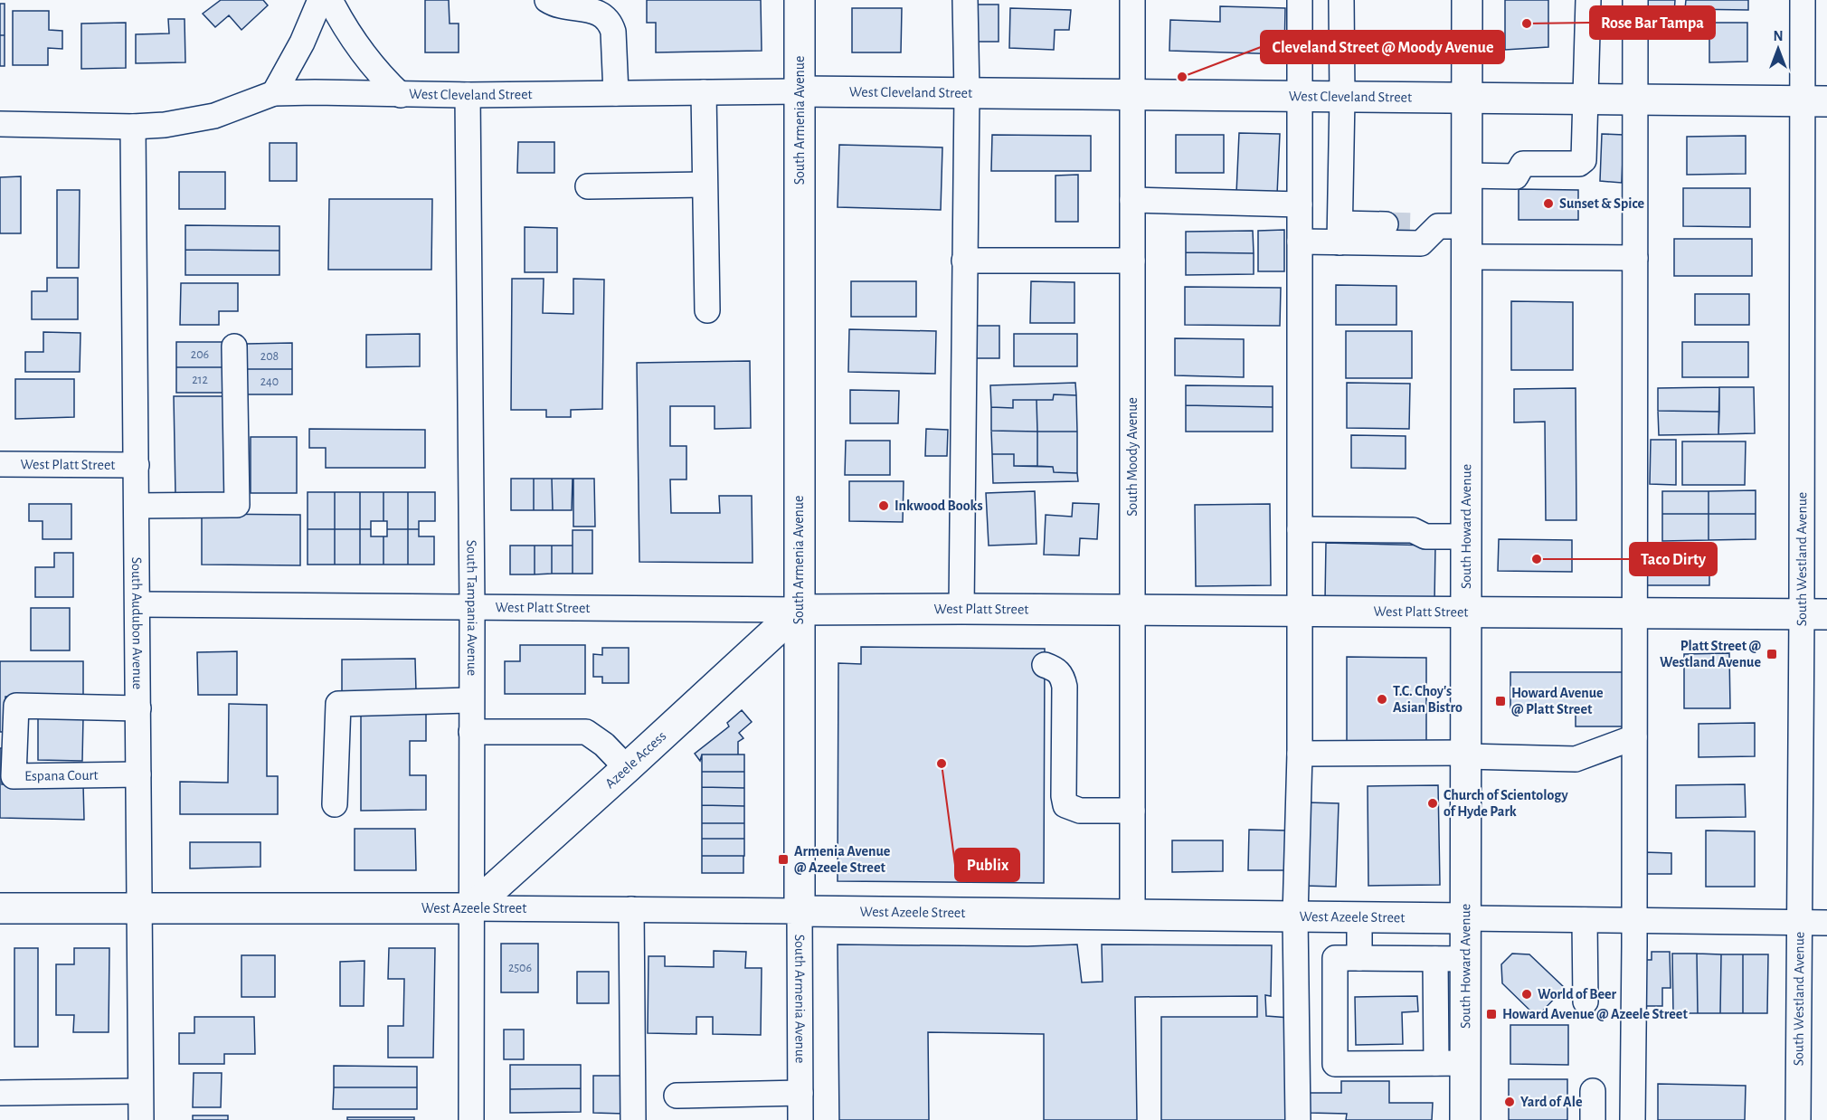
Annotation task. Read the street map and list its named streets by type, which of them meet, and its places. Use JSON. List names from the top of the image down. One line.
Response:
{"streets":{"main road":["West Cleveland Street","South Armenia Avenue","West Platt Street","South Howard Avenue","Azeele Access","West Azeele Street"],"street":["South Moody Avenue","South Westland Avenue","South Tampania Avenue","South Audubon Avenue","Espana Court"]},"crossings":[["West Cleveland Street","South Armenia Avenue"],["West Cleveland Street","South Moody Avenue"],["West Cleveland Street","South Howard Avenue"],["West Cleveland Street","South Westland Avenue"],["West Cleveland Street","South Tampania Avenue"],["West Cleveland Street","South Audubon Avenue"],["South Armenia Avenue","West Platt Street"],["South Armenia Avenue","Azeele Access"],["South Armenia Avenue","West Azeele Street"],["South Moody Avenue","West Platt Street"],["South Moody Avenue","West Azeele Street"],["West Platt Street","South Howard Avenue"],["West Platt Street","South Westland Avenue"],["West Platt Street","South Tampania Avenue"],["West Platt Street","South Audubon Avenue"],["West Platt Street","Azeele Access"],["South Howard Avenue","West Azeele Street"],["South Westland Avenue","West Azeele Street"],["South Tampania Avenue","Azeele Access"],["South Tampania Avenue","West Azeele Street"],["South Audubon Avenue","Espana Court"],["South Audubon Avenue","West Azeele Street"],["Azeele Access","West Azeele Street"]],"places":{"other":["Rose Bar Tampa","Cleveland Street @ Moody Avenue","Sunset & Spice","Inkwood Books","Taco Dirty","T.C. Choy's Asian Bistro","Publix","Church of Scientology of Hyde Park","World of Beer","Yard of Ale"],"transit":["Platt Street @ Westland Avenue","Howard Avenue @ Platt Street","Armenia Avenue @ Azeele Street","Howard Avenue @ Azeele Street"]},"house_numbers":["206","208","212","240","2506"],"north":"top"}
